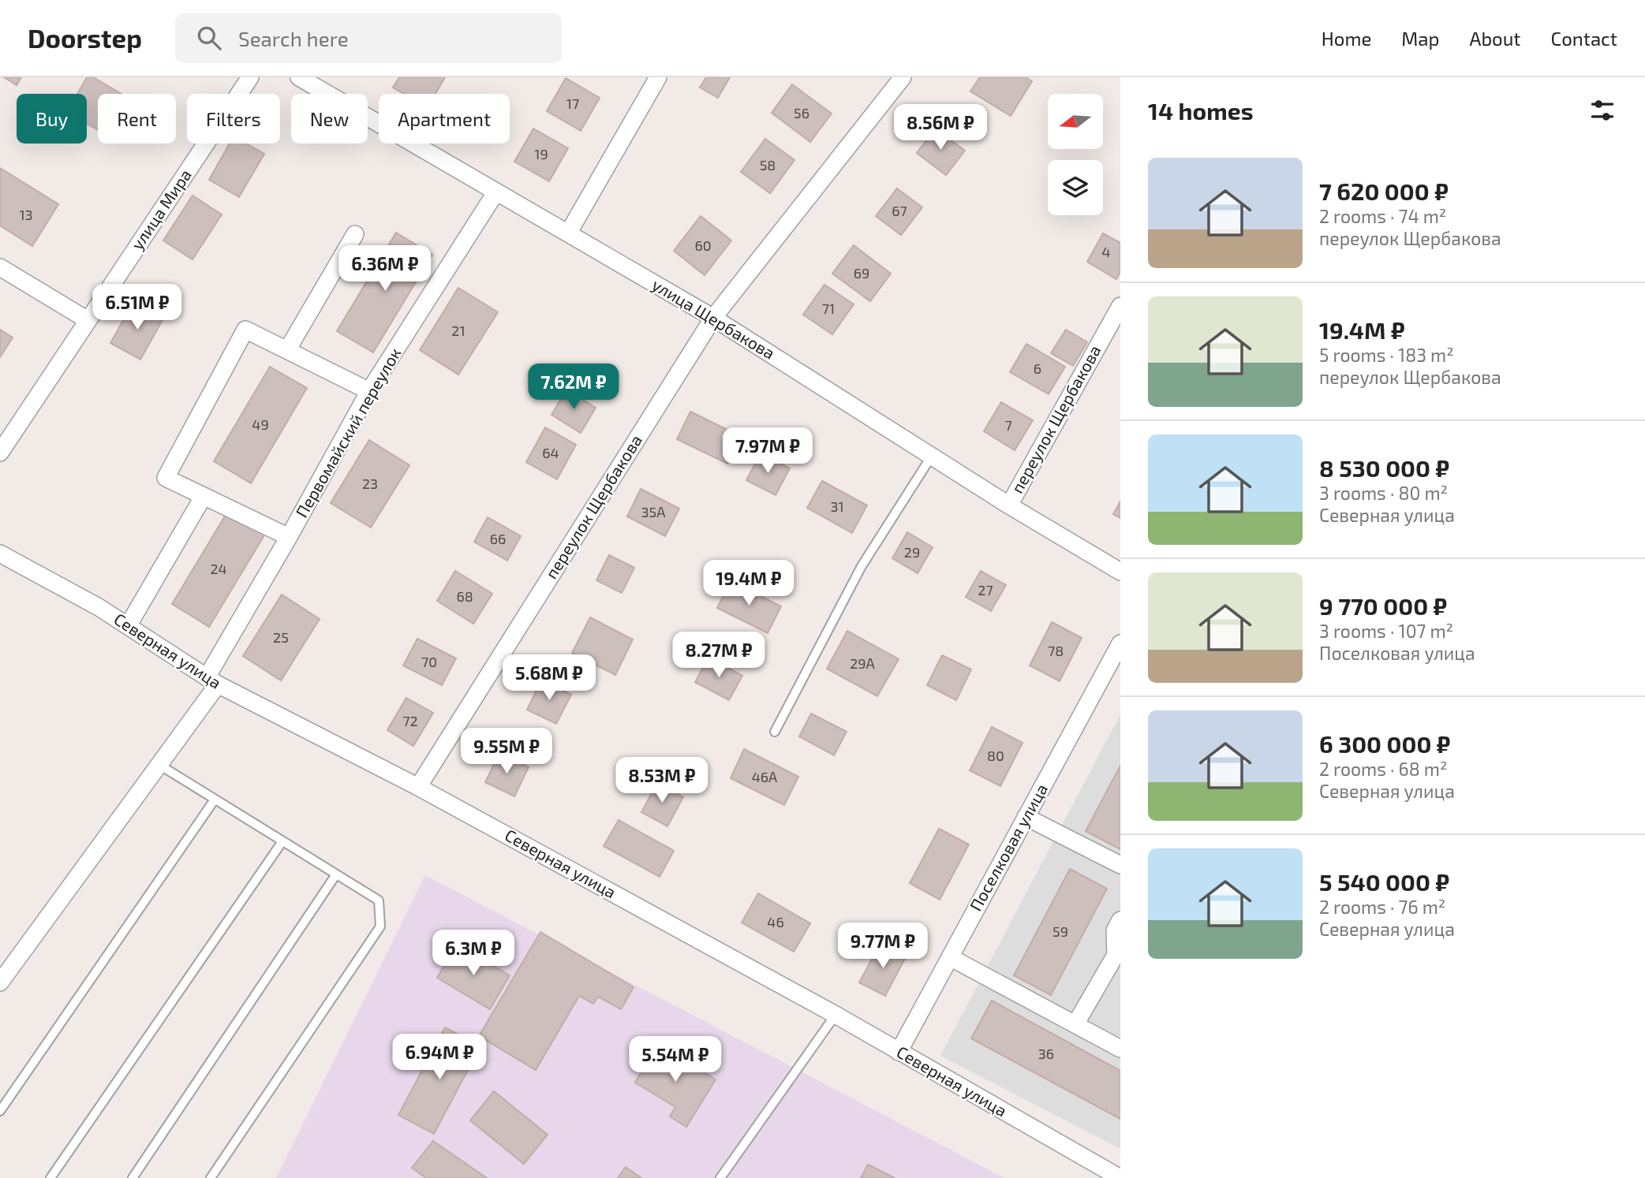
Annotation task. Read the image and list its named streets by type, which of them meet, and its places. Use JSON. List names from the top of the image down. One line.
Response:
{"streets":{"street":["улица Мира","улица Щербакова","переулок Щербакова","Первомайский переулок","Северная улица","Поселковая улица"]},"crossings":[["улица Щербакова","переулок Щербакова"],["улица Щербакова","Первомайский переулок"],["переулок Щербакова","Северная улица"],["Первомайский переулок","Северная улица"],["Северная улица","Поселковая улица"]],"house_numbers":["17","56","19","58","67","13","60","4","69","71","21","6","49","7","64","23","31","35А","66","29","24","27","68","25","78","70","29А","72","80","46А","46","59","36"],"north":"left","page":{"header":"Doorstep","search":"Search here","nav":["Home","Map","About","Contact"],"heading":"14 homes","chip":["Buy","Rent","Filters","New","Apartment"],"price":["8.56M ₽","6.36M ₽","6.51M ₽","7.62M ₽","7.97M ₽","19.4M ₽","8.27M ₽","5.68M ₽","9.55M ₽","8.53M ₽","9.77M ₽","6.3M ₽","6.94M ₽","5.54M ₽"],"list":[{"name":"7 620 000 ₽","note":"2 rooms · 74 m² · переулок Щербакова"},{"name":"19.4M ₽","note":"5 rooms · 183 m² · переулок Щербакова"},{"name":"8 530 000 ₽","note":"3 rooms · 80 m² · Северная улица"},{"name":"9 770 000 ₽","note":"3 rooms · 107 m² · Поселковая улица"},{"name":"6 300 000 ₽","note":"2 rooms · 68 m² · Северная улица"},{"name":"5 540 000 ₽","note":"2 rooms · 76 m² · Северная улица"}]}}
